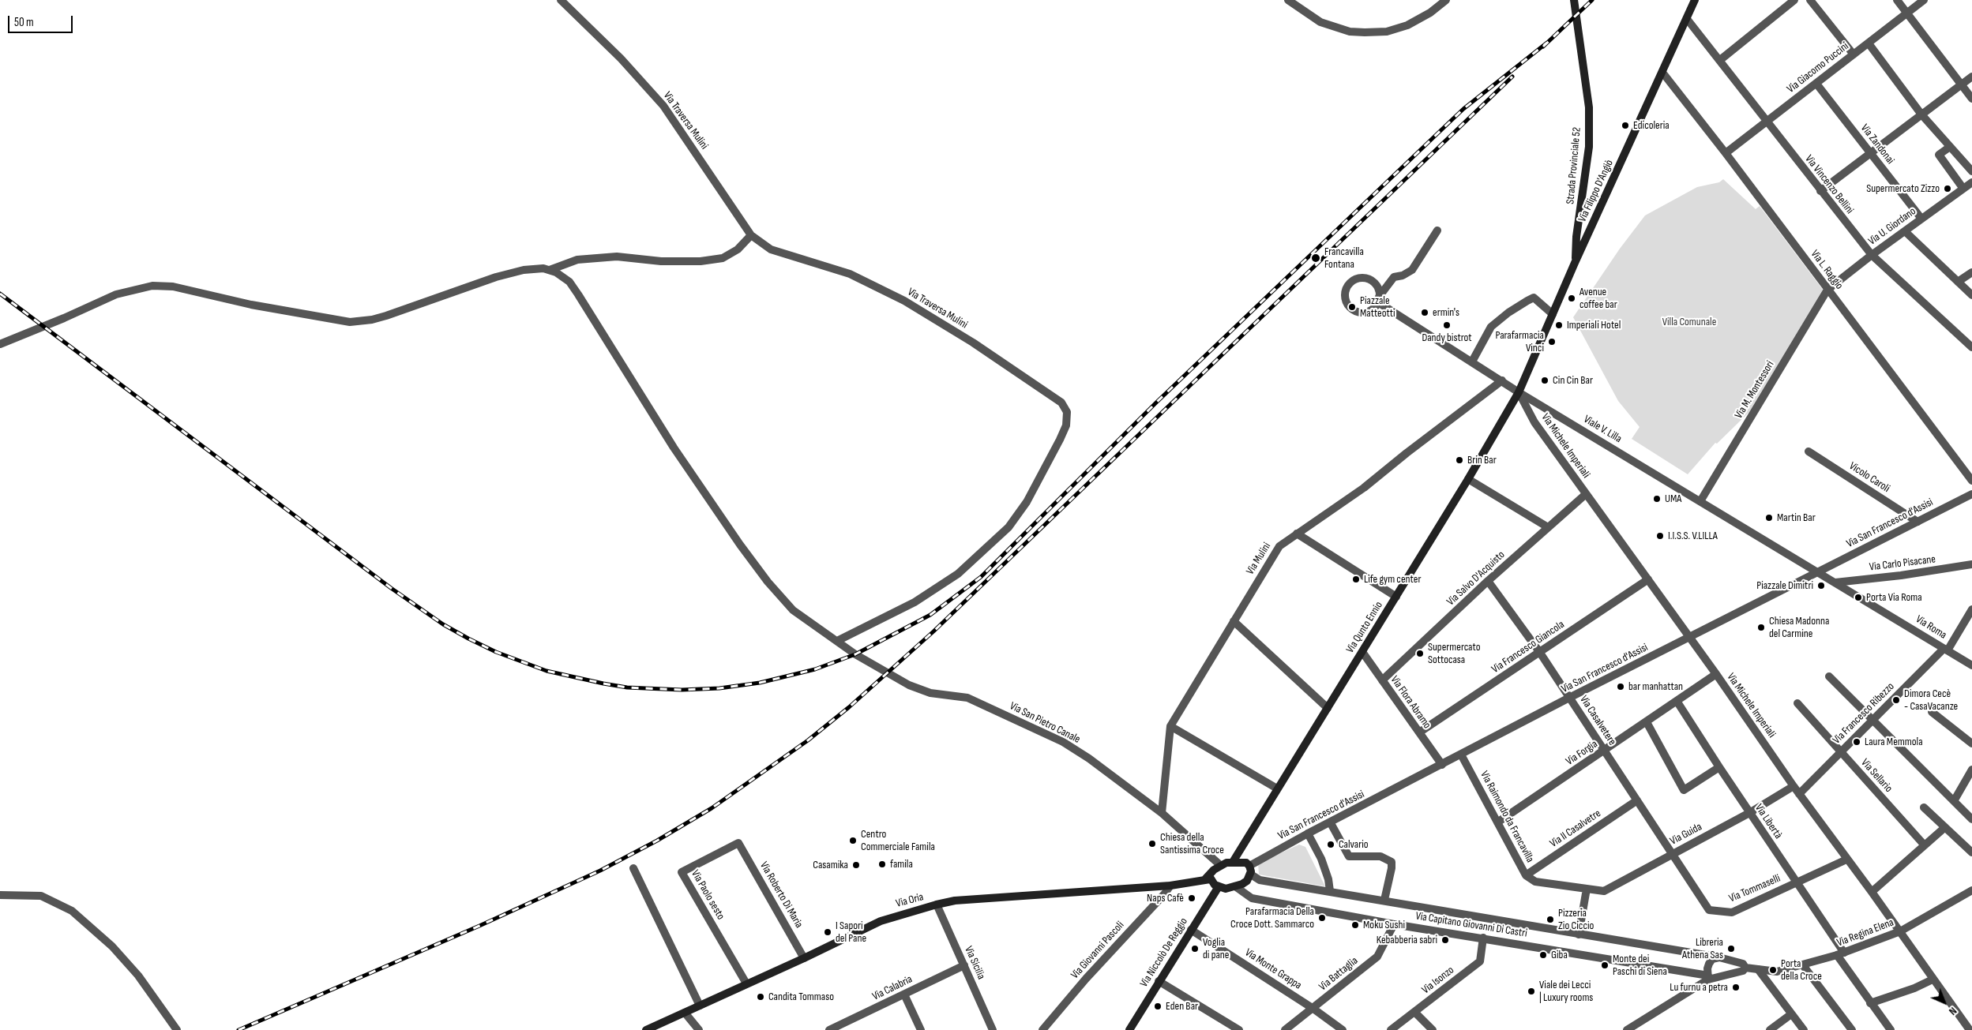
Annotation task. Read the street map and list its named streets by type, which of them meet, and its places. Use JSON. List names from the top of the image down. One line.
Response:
{"streets":{"main road":["Strada Provinciale 52","Via Filippo D'Angiò","Via Qunto Ennio","Via Oria","Via Niccolò De Reggio"],"street":["Via Giacomo Puccini","Via Traversa Mulini","Via Zandonai","Via Vincenzo Bellini","Via U. Giordano","Via L. Raggio","Via M. Montessori","Viale V. Lilla","Via Michele Imperiali","Vicolo Caroli","Via San Francesco d'Assisi","Via Mulini","Via Carlo Pisacane","Via Salvo D'Acquisto","Via Roma","Via Francesco Giancola","Via Flora Abramo","Via Francesco Ribezzo","Via Casalvetere","Via San Pietro Canale","Via Forgia","Via Sellario","Via Raimondo da Francavilla","Via Libertà","Via II Casalvetre","Via Guida","Via Tommaselli","Via Paolo sesto","Via Roberto Di Maria","Via Capitano Giovanni Di Castri","Via Regina Elena","Via Giovanni Pascoli","Via Sicilia","Via Monte Grappa","Via Battaglia","Via Isonzo","Via Calabria"]},"crossings":[["Via Giacomo Puccini","Via Zandonai"],["Via Giacomo Puccini","Via Vincenzo Bellini"],["Via Giacomo Puccini","Via L. Raggio"],["Via Traversa Mulini","Via San Pietro Canale"],["Via Zandonai","Via U. Giordano"],["Strada Provinciale 52","Via Filippo D'Angiò"],["Via Vincenzo Bellini","Via Filippo D'Angiò"],["Via Vincenzo Bellini","Via U. Giordano"],["Via Filippo D'Angiò","Via L. Raggio"],["Via Filippo D'Angiò","Viale V. Lilla"],["Via Filippo D'Angiò","Via Michele Imperiali"],["Via Filippo D'Angiò","Via Qunto Ennio"],["Via U. Giordano","Via L. Raggio"],["Via U. Giordano","Via M. Montessori"],["Via L. Raggio","Via M. Montessori"],["Via M. Montessori","Viale V. Lilla"],["Viale V. Lilla","Via Michele Imperiali"],["Viale V. Lilla","Via San Francesco d'Assisi"],["Viale V. Lilla","Via Mulini"],["Viale V. Lilla","Via Qunto Ennio"],["Viale V. Lilla","Via Roma"],["Via Michele Imperiali","Via San Francesco d'Assisi"],["Via Michele Imperiali","Via Salvo D'Acquisto"],["Via Michele Imperiali","Via Qunto Ennio"],["Via Michele Imperiali","Via Francesco Giancola"],["Via Michele Imperiali","Via Francesco Ribezzo"],["Via Michele Imperiali","Via Forgia"],["Via Michele Imperiali","Via Guida"],["Via Michele Imperiali","Via Tommaselli"],["Via Michele Imperiali","Via Regina Elena"],["Vicolo Caroli","Via San Francesco d'Assisi"],["Via San Francesco d'Assisi","Via Roma"],["Via San Francesco d'Assisi","Via Flora Abramo"],["Via San Francesco d'Assisi","Via Casalvetere"],["Via San Francesco d'Assisi","Via Raimondo da Francavilla"],["Via Mulini","Via San Pietro Canale"],["Via Carlo Pisacane","Via Roma"],["Via Salvo D'Acquisto","Via Flora Abramo"],["Via Salvo D'Acquisto","Via Casalvetere"],["Via Qunto Ennio","Via Flora Abramo"],["Via Roma","Via Francesco Ribezzo"],["Via Francesco Giancola","Via Flora Abramo"],["Via Francesco Giancola","Via Casalvetere"],["Via Francesco Ribezzo","Via Sellario"],["Via Casalvetere","Via Forgia"],["Via Casalvetere","Via II Casalvetre"],["Via Casalvetere","Via Guida"],["Via Casalvetere","Via Tommaselli"],["Via Forgia","Via Raimondo da Francavilla"],["Via Forgia","Via Libertà"],["Via Raimondo da Francavilla","Via II Casalvetre"],["Via Raimondo da Francavilla","Via Guida"],["Via Libertà","Via Guida"],["Via Libertà","Via Tommaselli"],["Via Libertà","Via Regina Elena"],["Via Guida","Via Tommaselli"],["Via Paolo sesto","Via Roberto Di Maria"],["Via Paolo sesto","Via Oria"],["Via Roberto Di Maria","Via Oria"],["Via Oria","Via Giovanni Pascoli"],["Via Oria","Via Sicilia"],["Via Capitano Giovanni Di Castri","Via Regina Elena"],["Via Capitano Giovanni Di Castri","Via Battaglia"],["Via Capitano Giovanni Di Castri","Via Isonzo"],["Via Niccolò De Reggio","Via Monte Grappa"],["Via Sicilia","Via Calabria"],["Via Monte Grappa","Via Battaglia"]],"parks":["Villa Comunale"],"places":["Edicoleria","Supermercato Zizzo","Francavilla Fontana","Avenue coffee bar","Piazzale Matteotti","ermin's","Dandy bistrot","Imperiali Hotel","Parafarmacia Vinci","Cin Cin Bar","Brin Bar","UMA","Martin Bar","I.I.S.S. V.LILLA","Life gym center","Piazzale Dimitri","Porta Via Roma","Chiesa Madonna del Carmine","Supermercato Sottocasa","bar manhattan","Dimora Cecè - CasaVacanze","Laura Memmola","Centro Commerciale Famila","Chiesa della Santissima Croce","Calvario","famila","Casamika","Naps Cafè","Parafarmacia Della Croce Dott. Sammarco","Pizzeria Zio Ciccio","Moku Sushi","I Sapori del Pane","Kebabberia sabri","Voglia di pane","Libreria Athena Sas","Giba","Monte dei Paschi di Siena","Porta della Croce","Lu furnu a petra","Viale dei Lecci | Luxury rooms","Candita Tommaso","Eden Bar"],"scale_bar":"50 m","north":"bottom right"}
